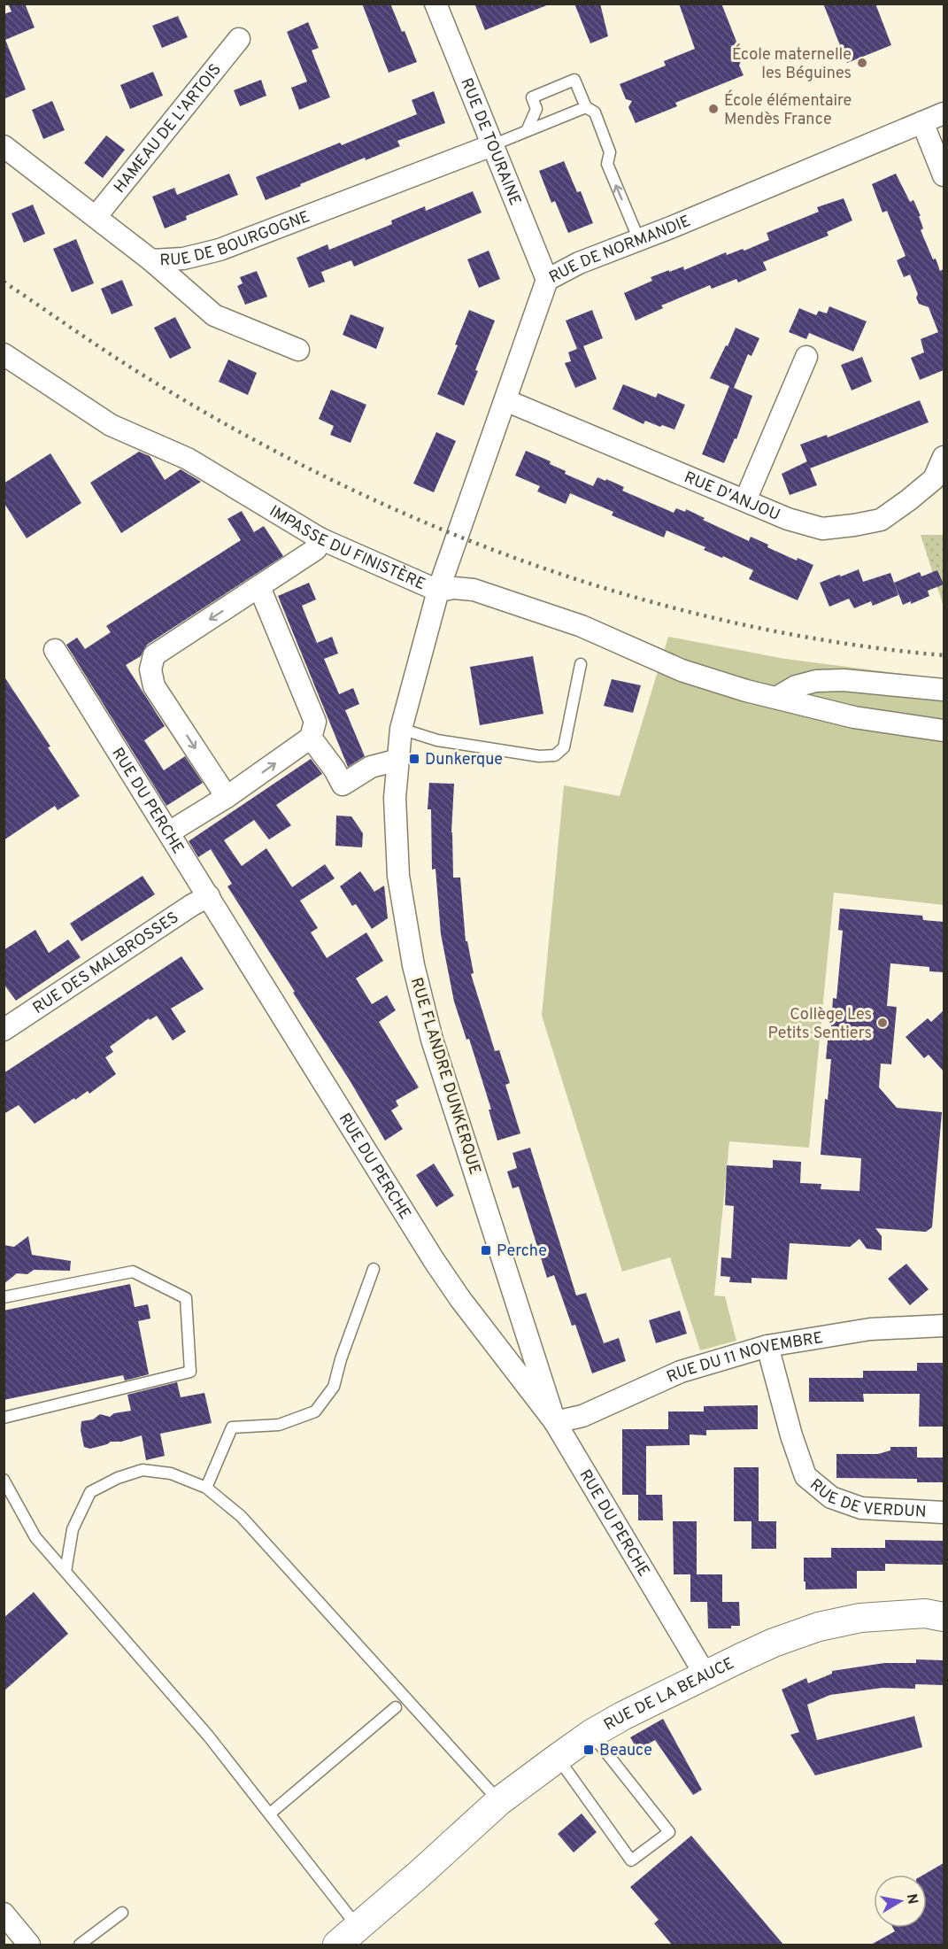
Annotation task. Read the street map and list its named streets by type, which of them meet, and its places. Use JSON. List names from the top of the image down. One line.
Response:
{"streets":{"street":["HAMEAU DE L'ARTOIS","RUE DE TOURAINE","RUE DE BOURGOGNE","RUE DE NORMANDIE","RUE D'ANJOU","IMPASSE DU FINISTÈRE","RUE DU PERCHE","RUE DES MALBROSSES","RUE FLANDRE DUNKERQUE","RUE DU 11 NOVEMBRE","RUE DE VERDUN","RUE DE LA BEAUCE"]},"crossings":[["HAMEAU DE L'ARTOIS","RUE DE BOURGOGNE"],["RUE DE TOURAINE","RUE DE BOURGOGNE"],["RUE DE TOURAINE","RUE DE NORMANDIE"],["RUE DE NORMANDIE","RUE D'ANJOU"],["RUE DE NORMANDIE","RUE FLANDRE DUNKERQUE"],["IMPASSE DU FINISTÈRE","RUE FLANDRE DUNKERQUE"],["RUE DU PERCHE","RUE DES MALBROSSES"],["RUE DU PERCHE","RUE FLANDRE DUNKERQUE"],["RUE DU PERCHE","RUE DU 11 NOVEMBRE"],["RUE DU PERCHE","RUE DE LA BEAUCE"],["RUE FLANDRE DUNKERQUE","RUE DU 11 NOVEMBRE"],["RUE DU 11 NOVEMBRE","RUE DE VERDUN"]],"places":{"other":["École maternelle les Béguines","École élémentaire Mendès France","Collège Les Petits Sentiers"],"transit":["Dunkerque","Perche","Beauce"]},"north":"right"}
